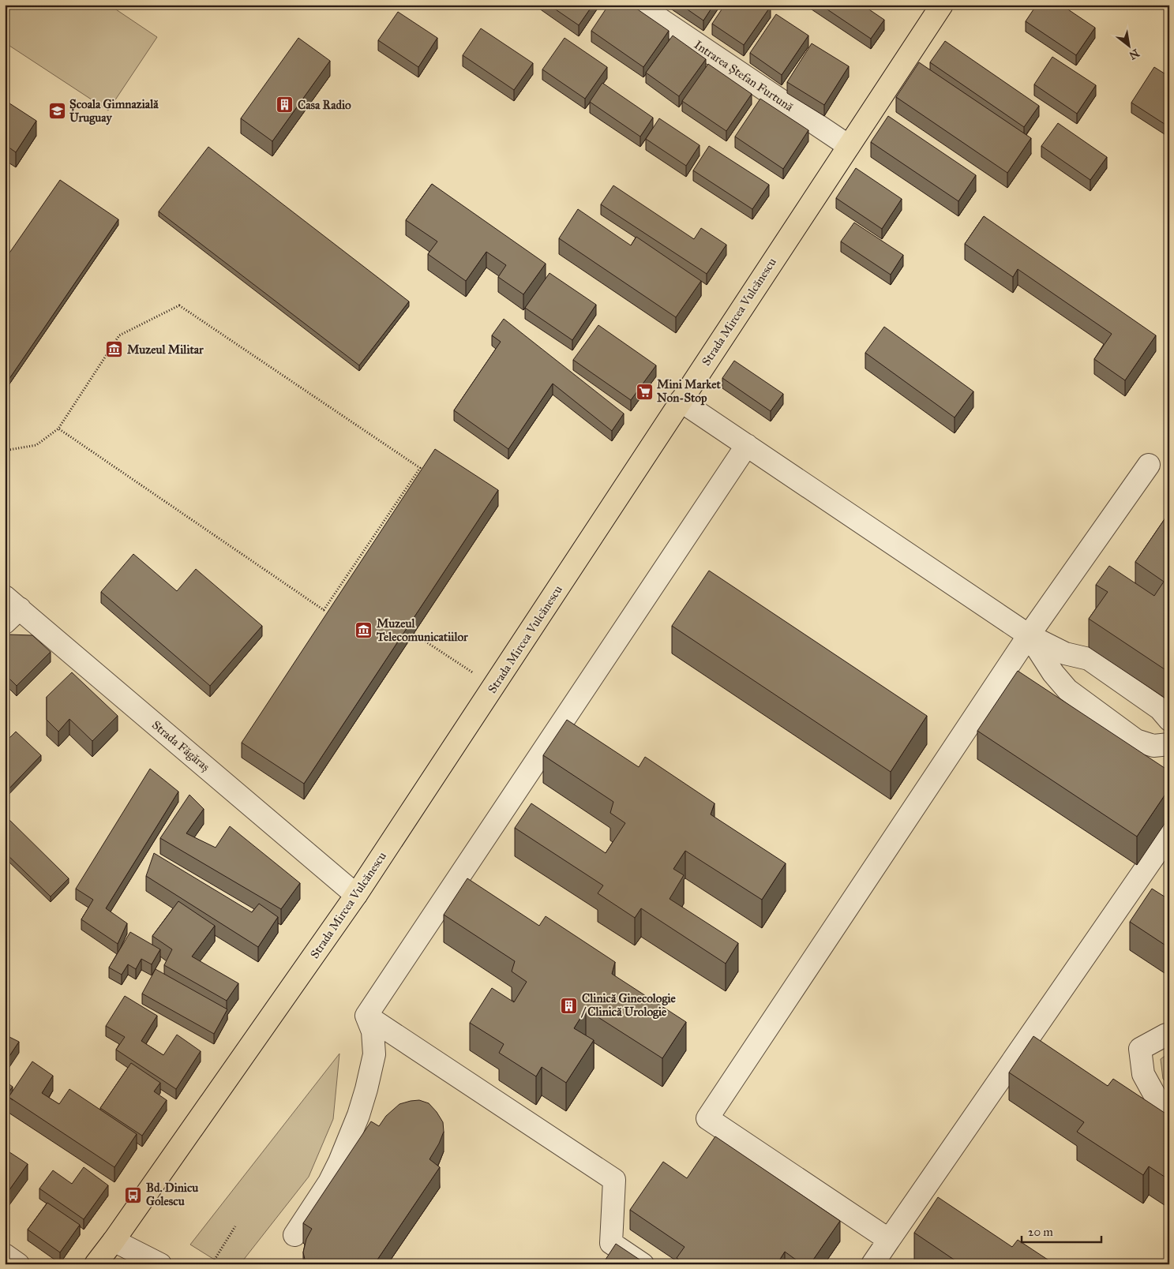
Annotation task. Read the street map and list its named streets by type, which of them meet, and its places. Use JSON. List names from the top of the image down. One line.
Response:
{"streets":{"main road":["Strada Mircea Vulcănescu"],"street":["Intrarea Ștefan Furtună","Strada Făgăraș"]},"crossings":[["Intrarea Ștefan Furtună","Strada Mircea Vulcănescu"],["Strada Mircea Vulcănescu","Strada Făgăraș"]],"places":{"building":["Casa Radio","Clinică Ginecologie / Clinică Urologie"],"school or university":["Școala Gimnazială Uruguay"],"museum":["Muzeul Militar","Muzeul Telecomunicatiilor"],"supermarket":["Mini Market Non-Stop"],"bus stop":["Bd. Dinicu Golescu"]},"scale_bar":"20 m","north":"bottom right"}
